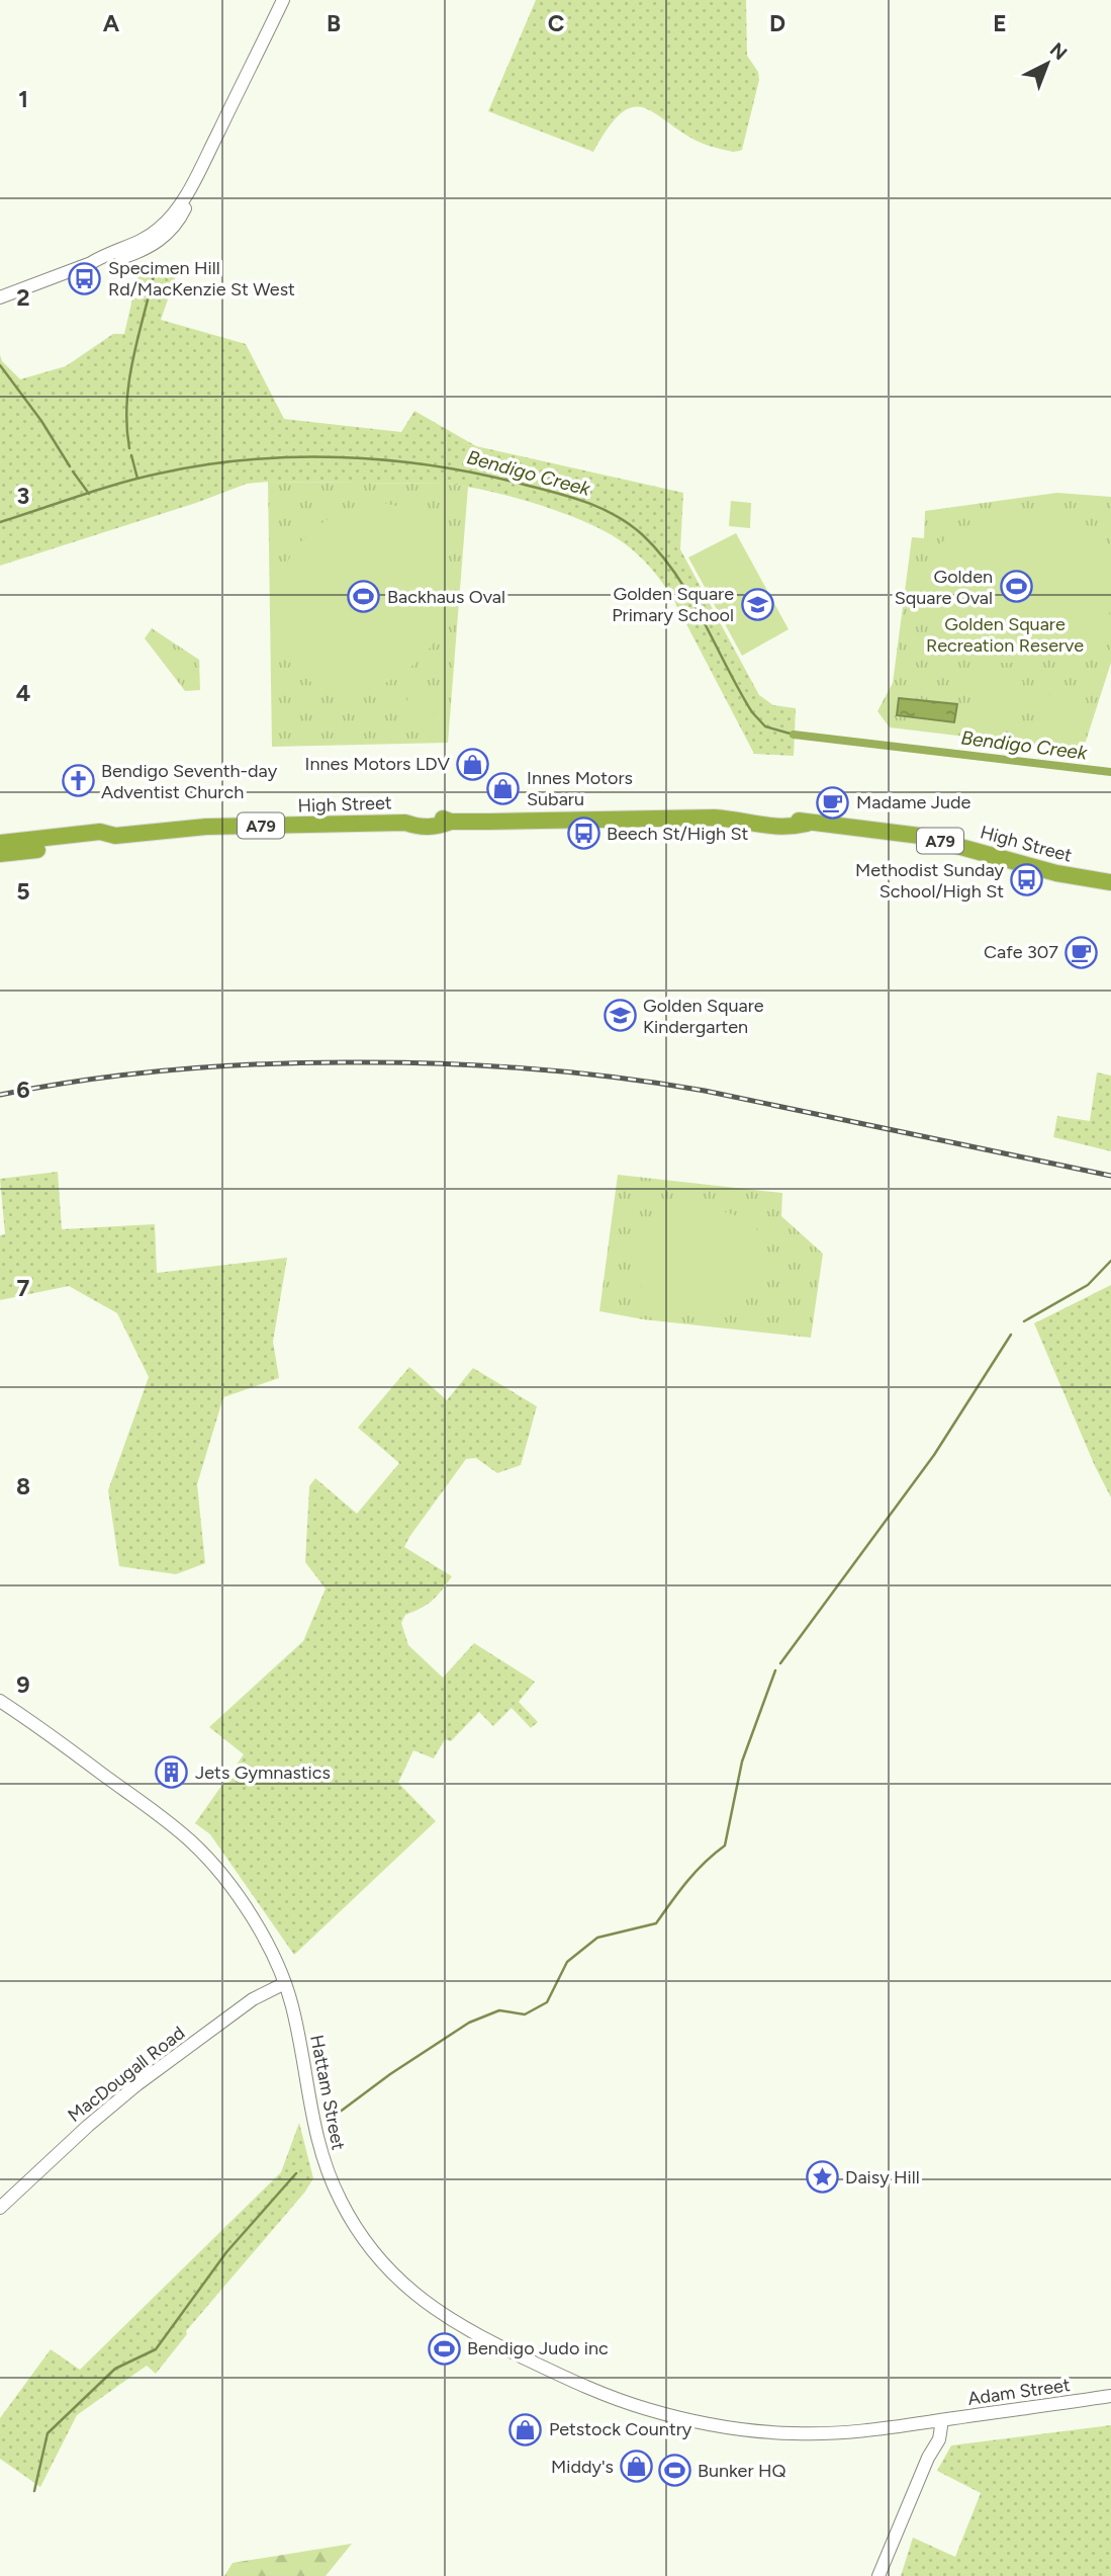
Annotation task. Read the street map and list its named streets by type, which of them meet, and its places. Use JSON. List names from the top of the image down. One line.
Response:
{"streets":{"highway":["High Street","A79"],"main road":["MacDougall Road","Hattam Street","Adam Street"]},"crossings":[["MacDougall Road","Hattam Street"],["Hattam Street","Adam Street"]],"water":["Bendigo Creek"],"parks":["Golden Square Recreation Reserve"],"places":{"bus stop":["Specimen Hill Rd/MacKenzie St West","Beech St/High St","Methodist Sunday School/High St"],"sports":["Golden Square Oval","Backhaus Oval","Bendigo Judo inc","Bunker HQ"],"school or university":["Golden Square Primary School","Golden Square Kindergarten"],"shop":["Innes Motors LDV","Innes Motors Subaru","Petstock Country","Middy's"],"church":["Bendigo Seventh-day Adventist Church"],"cafe":["Madame Jude","Cafe 307"],"building":["Jets Gymnastics"],"place":["Daisy Hill"]},"north":"top right","grid":{"columns":["A","B","C","D","E"],"rows":["1","2","3","4","5","6","7","8","9"]}}
